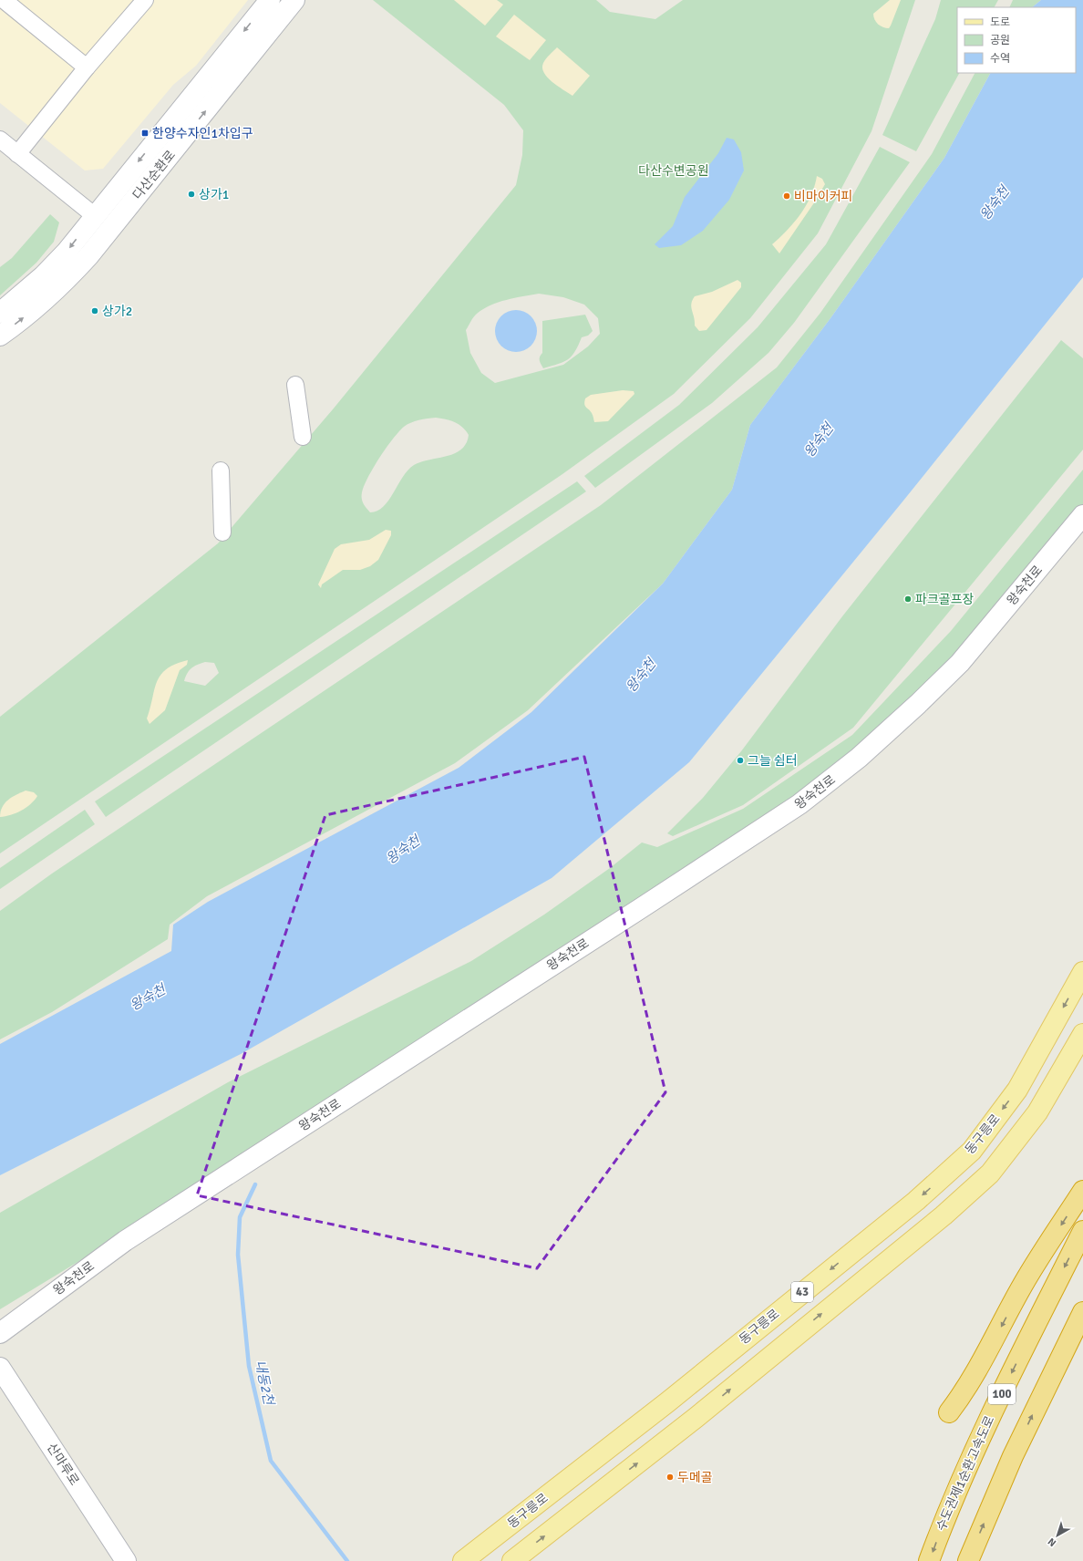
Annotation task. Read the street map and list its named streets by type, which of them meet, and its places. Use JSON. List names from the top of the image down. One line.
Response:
{"streets":{"highway":["100","수도권제1순환고속도로"],"main road":["동구릉로","43"],"street":["다산순환로","왕숙천로","산마루로"]},"water":["왕숙천","내동2천"],"parks":["다산수변공원"],"places":{"transit":["한양수자인1차입구"],"other":["상가1","비마이커피","상가2","파크골프장","그늘 쉼터","두메골"]},"legend":["도로","공원","수역"],"north":"bottom left"}
